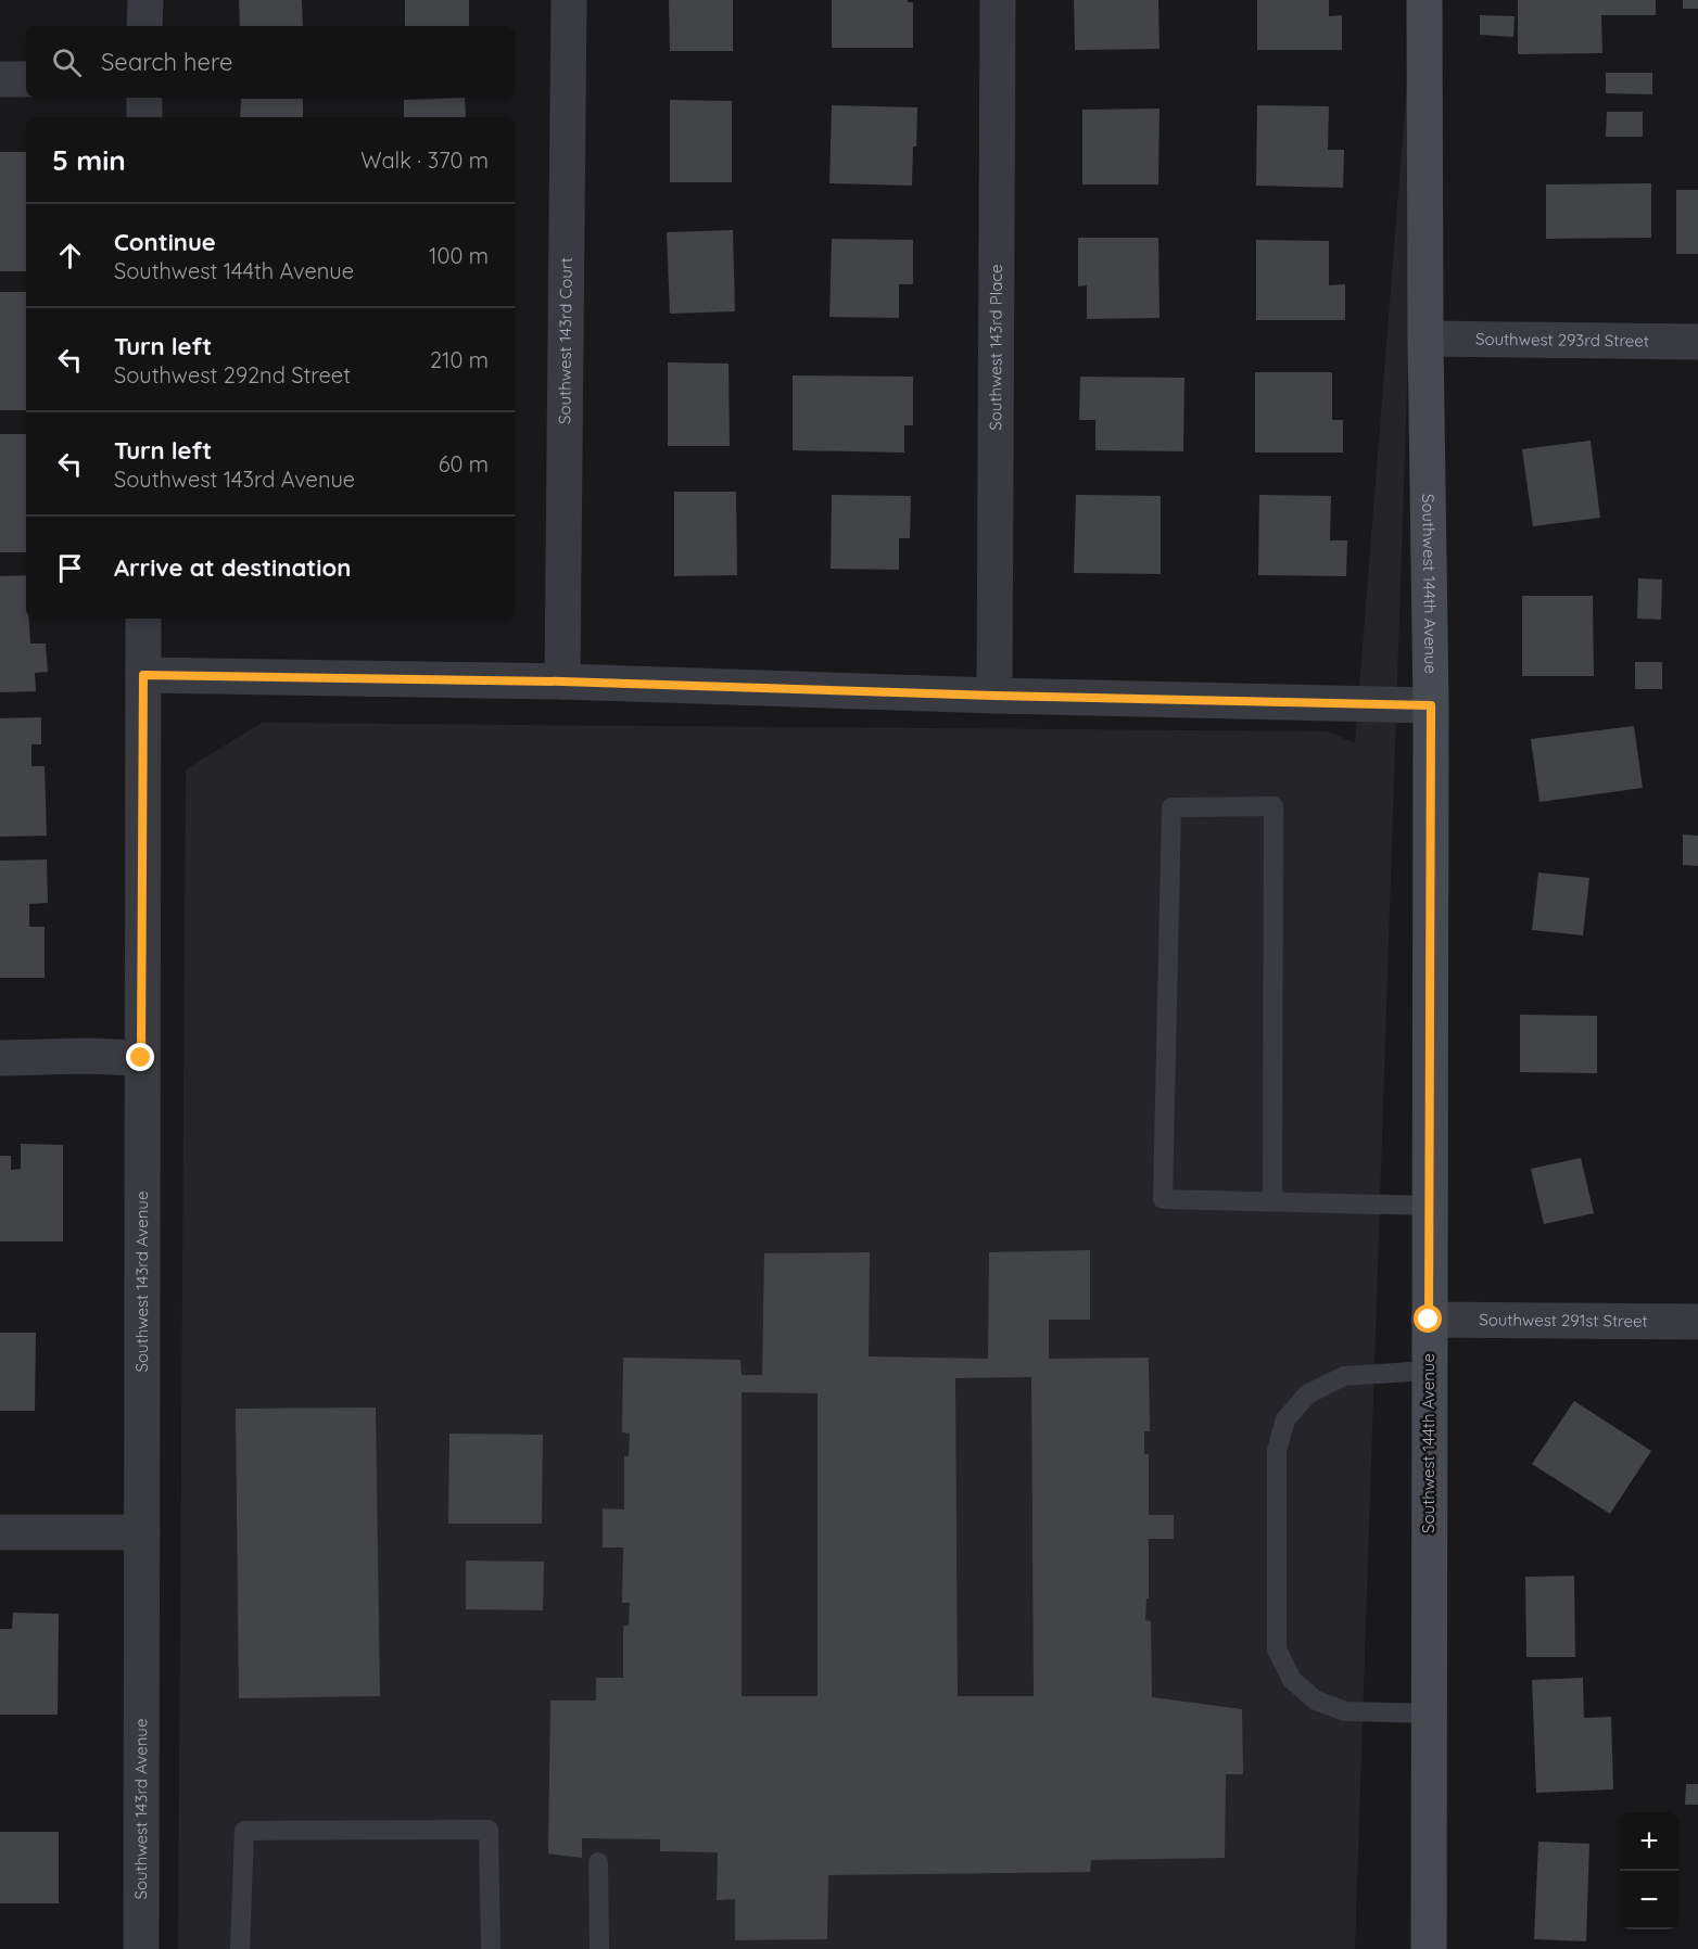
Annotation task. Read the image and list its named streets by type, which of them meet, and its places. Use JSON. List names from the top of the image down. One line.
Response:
{"streets":{"street":["Southwest 143rd Court","Southwest 293rd Street","Southwest 143rd Place","Southwest 144th Avenue","Southwest 143rd Avenue","Southwest 291st Street"]},"crossings":[["Southwest 293rd Street","Southwest 144th Avenue"],["Southwest 144th Avenue","Southwest 291st Street"]],"page":{"search":"Search here","heading":["5 min","Walk · 370 m"],"list":[["Continue","Southwest 144th Avenue","100 m"],["Turn left","Southwest 292nd Street","210 m"],["Turn left","Southwest 143rd Avenue","60 m"],"Arrive at destination"],"map_buttons":["+","−"]}}
